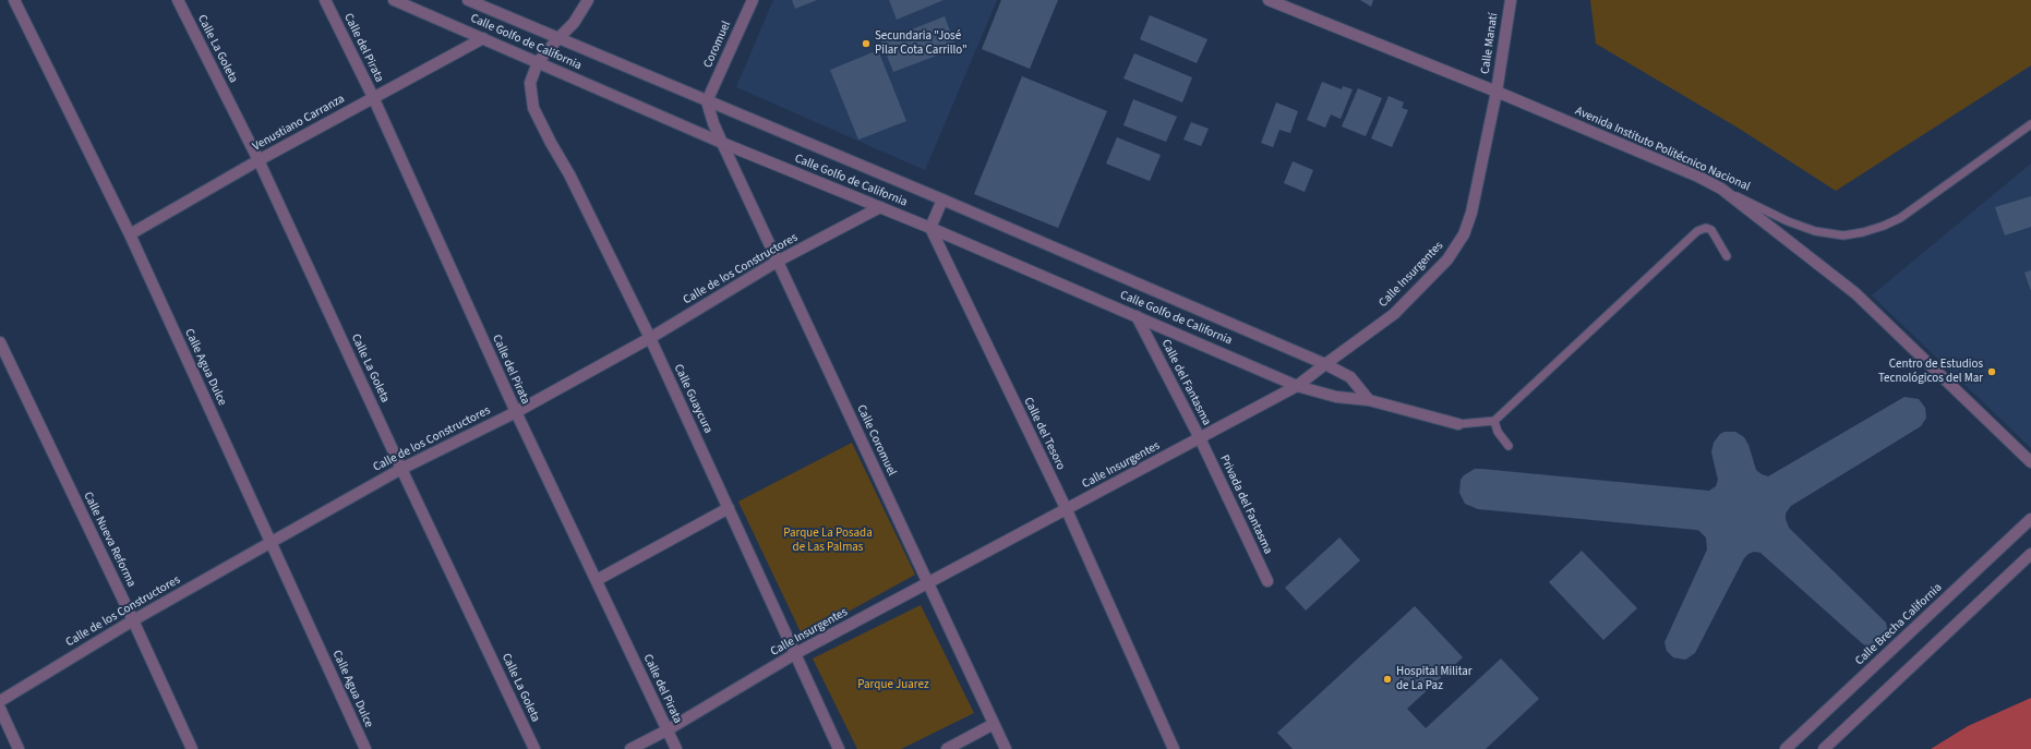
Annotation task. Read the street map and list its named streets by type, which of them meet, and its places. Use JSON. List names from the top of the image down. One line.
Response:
{"streets":{"street":["Calle Golfo de California","Calle Manatí","Coromuel","Calle del Pirata","Calle La Goleta","Venustiano Carranza","Avenida Instituto Politécnico Nacional","Calle de los Constructores","Calle Insurgentes","Calle Agua Dulce","Calle del Fantasma","Calle Guaycura","Calle del Tesoro","Calle Coromuel","Privada del Fantasma","Calle Nueva Reforma","Calle Brecha California"]},"crossings":[["Calle Golfo de California","Coromuel"],["Calle Golfo de California","Venustiano Carranza"],["Calle Golfo de California","Calle de los Constructores"],["Calle Golfo de California","Calle Insurgentes"],["Calle Golfo de California","Calle del Fantasma"],["Calle Golfo de California","Calle Guaycura"],["Calle Golfo de California","Calle del Tesoro"],["Calle Golfo de California","Calle Coromuel"],["Calle Manatí","Avenida Instituto Politécnico Nacional"],["Calle Manatí","Calle Insurgentes"],["Coromuel","Calle Coromuel"],["Calle del Pirata","Venustiano Carranza"],["Calle del Pirata","Calle de los Constructores"],["Calle del Pirata","Calle Insurgentes"],["Calle La Goleta","Venustiano Carranza"],["Calle La Goleta","Calle de los Constructores"],["Venustiano Carranza","Calle Agua Dulce"],["Avenida Instituto Politécnico Nacional","Calle Insurgentes"],["Calle de los Constructores","Calle Agua Dulce"],["Calle de los Constructores","Calle Guaycura"],["Calle de los Constructores","Calle Coromuel"],["Calle de los Constructores","Calle Nueva Reforma"],["Calle Insurgentes","Calle del Fantasma"],["Calle Insurgentes","Calle Guaycura"],["Calle Insurgentes","Calle del Tesoro"],["Calle Insurgentes","Calle Coromuel"],["Calle Insurgentes","Privada del Fantasma"],["Calle del Fantasma","Privada del Fantasma"]],"parks":["Parque La Posada de Las Palmas","Parque Juarez"],"places":["Secundaria \"José Pilar Cota Carrillo\"","Centro de Estudios Tecnológicos del Mar","Hospital Militar de La Paz"]}
